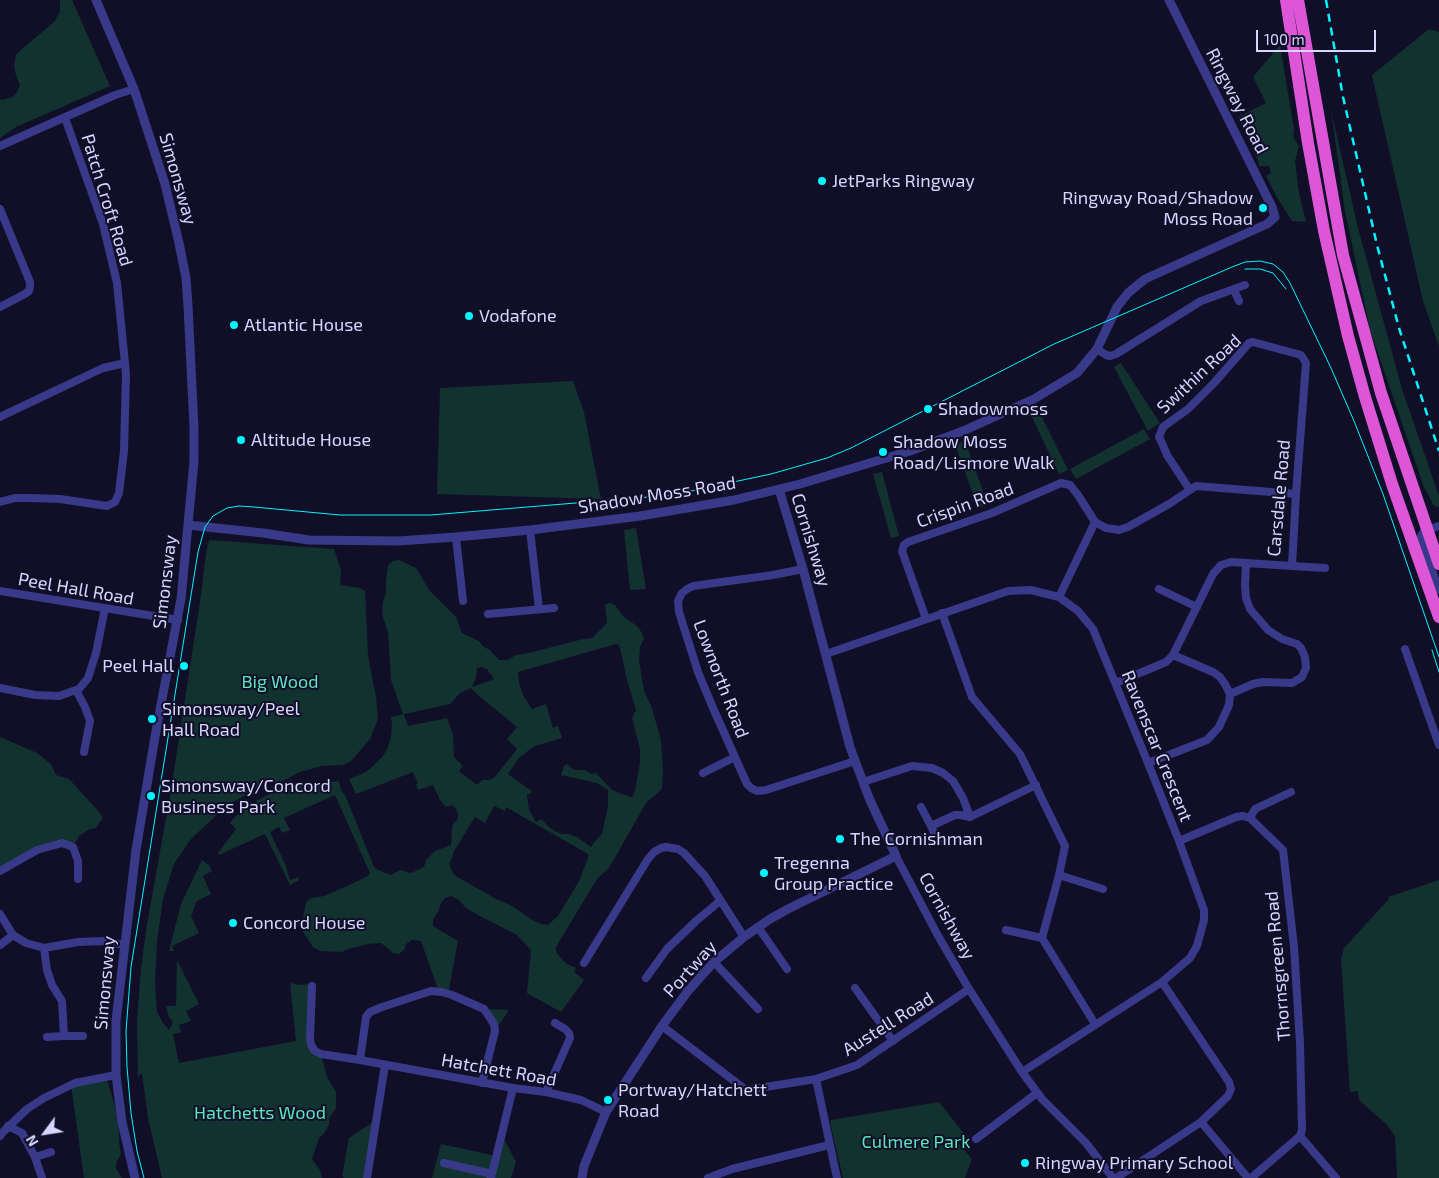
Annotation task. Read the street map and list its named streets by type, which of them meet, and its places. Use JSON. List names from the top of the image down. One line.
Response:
{"streets":{"street":["Ringway Road","Simonsway","Patch Croft Road","Swithin Road","Shadow Moss Road","Carsdale Road","Crispin Road","Cornishway","Peel Hall Road","Lownorth Road","Ravenscar Crescent","Thornsgreen Road","Portway","Austell Road","Hatchett Road"]},"crossings":[["Ringway Road","Shadow Moss Road"],["Simonsway","Shadow Moss Road"],["Simonsway","Peel Hall Road"],["Swithin Road","Carsdale Road"],["Shadow Moss Road","Cornishway"],["Crispin Road","Ravenscar Crescent"],["Cornishway","Lownorth Road"],["Cornishway","Ravenscar Crescent"],["Cornishway","Portway"],["Cornishway","Austell Road"],["Portway","Austell Road"],["Portway","Hatchett Road"]],"parks":["Big Wood","Hatchetts Wood","Culmere Park"],"places":["JetParks Ringway","Ringway Road/Shadow Moss Road","Vodafone","Atlantic House","Shadowmoss","Altitude House","Shadow Moss Road/Lismore Walk","Peel Hall","Simonsway/Peel Hall Road","Simonsway/Concord Business Park","The Cornishman","Tregenna Group Practice","Concord House","Portway/Hatchett Road","Ringway Primary School"],"scale_bar":"100 m","north":"bottom left"}
